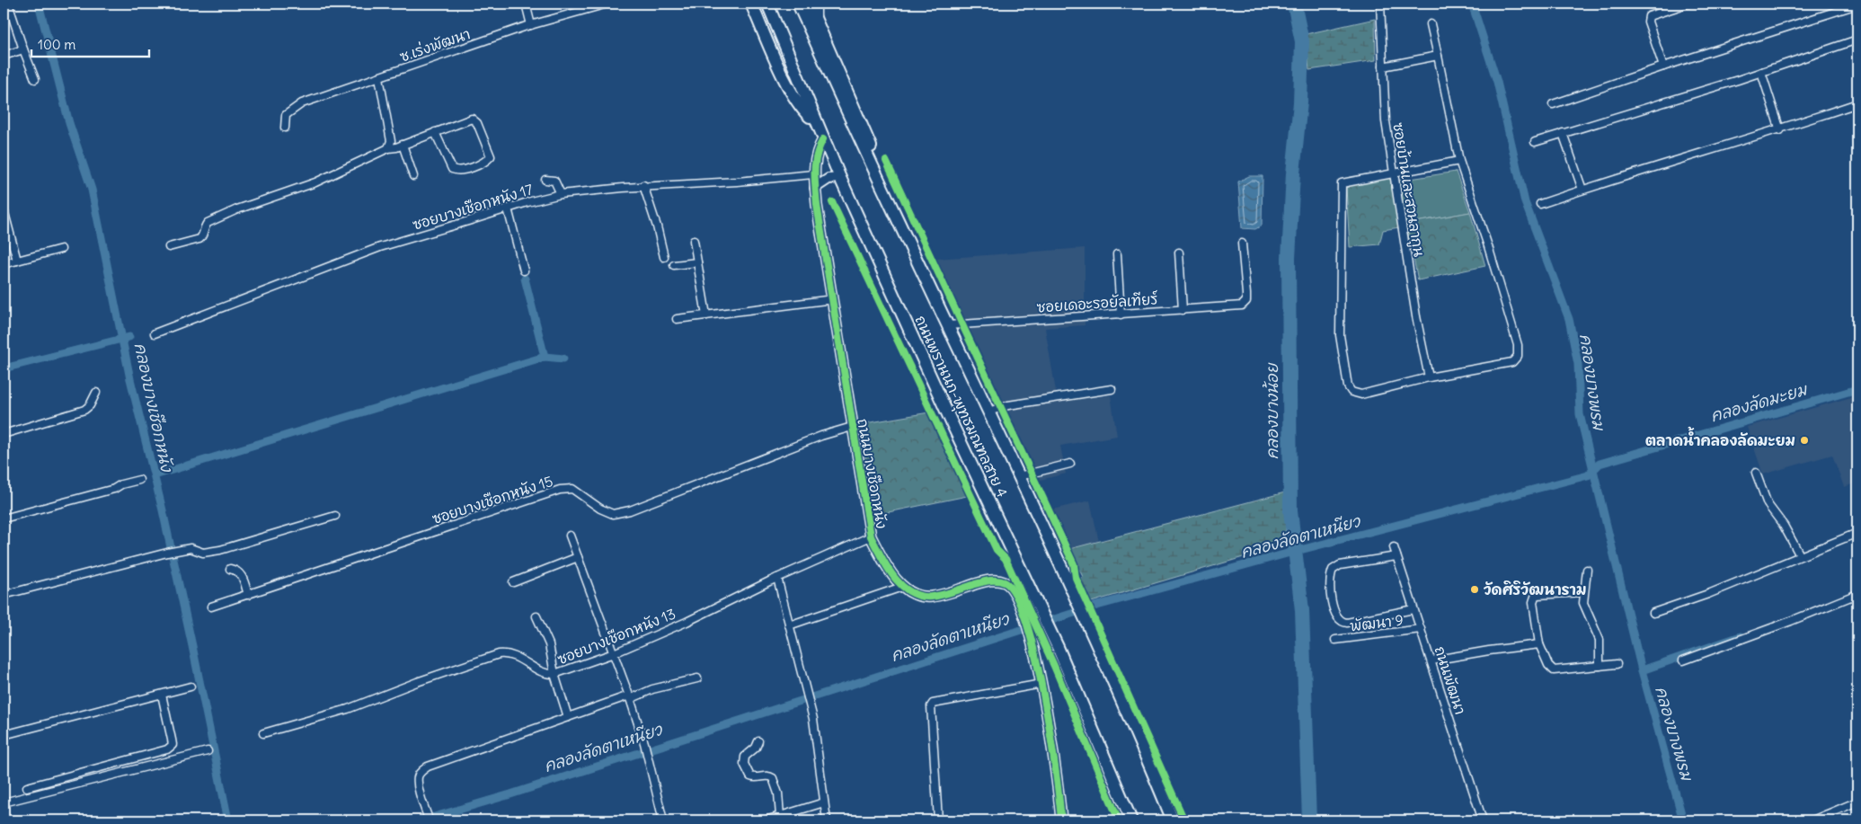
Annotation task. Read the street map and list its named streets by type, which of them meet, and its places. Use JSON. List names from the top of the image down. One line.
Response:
{"streets":{"main road":["ถนนพรานนก-พุทธมณฑลสาย 4"],"street":["ซ.เร่งพัฒนา","ซอยบ้านและสวนลากูน","ซอยบางเชือกหนัง 17","ซอยเดอะรอยัลเทียร์","ถนนบางเชือกหนัง","ซอยบางเชือกหนัง 15","พัฒนา 9","ซอยบางเชือกหนัง 13","ถนนพัฒนา"]},"crossings":[["ซอยบางเชือกหนัง 17","ถนนบางเชือกหนัง"],["ซอยเดอะรอยัลเทียร์","ถนนพรานนก-พุทธมณฑลสาย 4"],["ถนนพรานนก-พุทธมณฑลสาย 4","ถนนบางเชือกหนัง"],["ถนนบางเชือกหนัง","ซอยบางเชือกหนัง 15"],["ถนนบางเชือกหนัง","ซอยบางเชือกหนัง 13"],["พัฒนา 9","ถนนพัฒนา"]],"water":["คลองบางพรม","คลองลัดมะยม","คลองบางเชือกหนัง","คลองบางน้อย","คลองลัดตาเหนียว"],"places":["ตลาดน้ำคลองลัดมะยม","วัดศิริวัฒนาราม"],"scale_bar":"100 m"}
